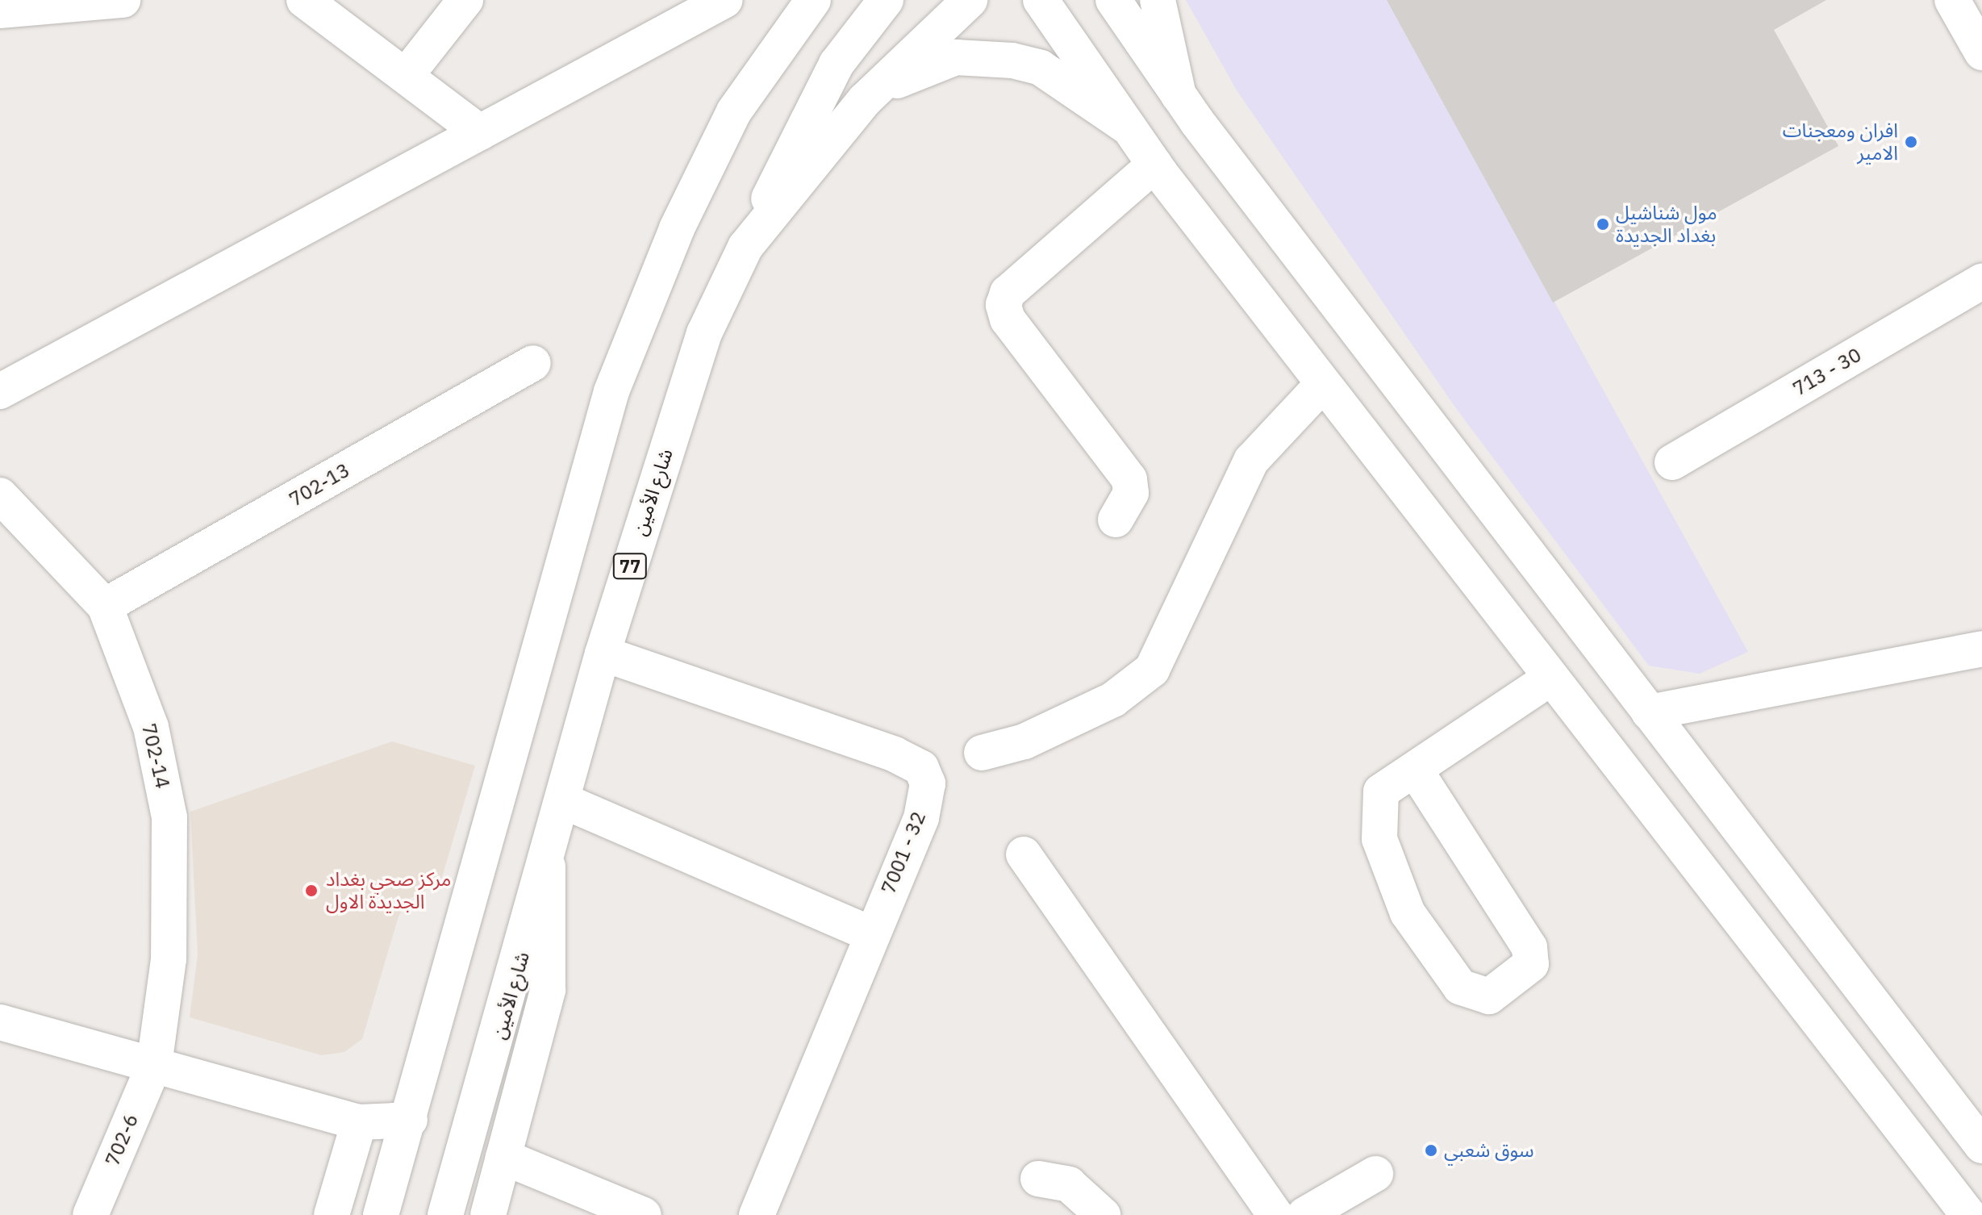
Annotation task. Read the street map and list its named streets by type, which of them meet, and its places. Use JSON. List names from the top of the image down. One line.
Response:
{"streets":{"street":["713 - 30","702-13","شارع الأمين","77","702-14","7001 - 32","702-6"]},"crossings":[["702-13","702-14"],["شارع الأمين","7001 - 32"],["702-14","702-6"]],"places":["افران ومعجنات الامير","مول شناشيل بغداد الجديدة","مركز صحي بغداد الجديدة الاول","سوق شعبي"]}
